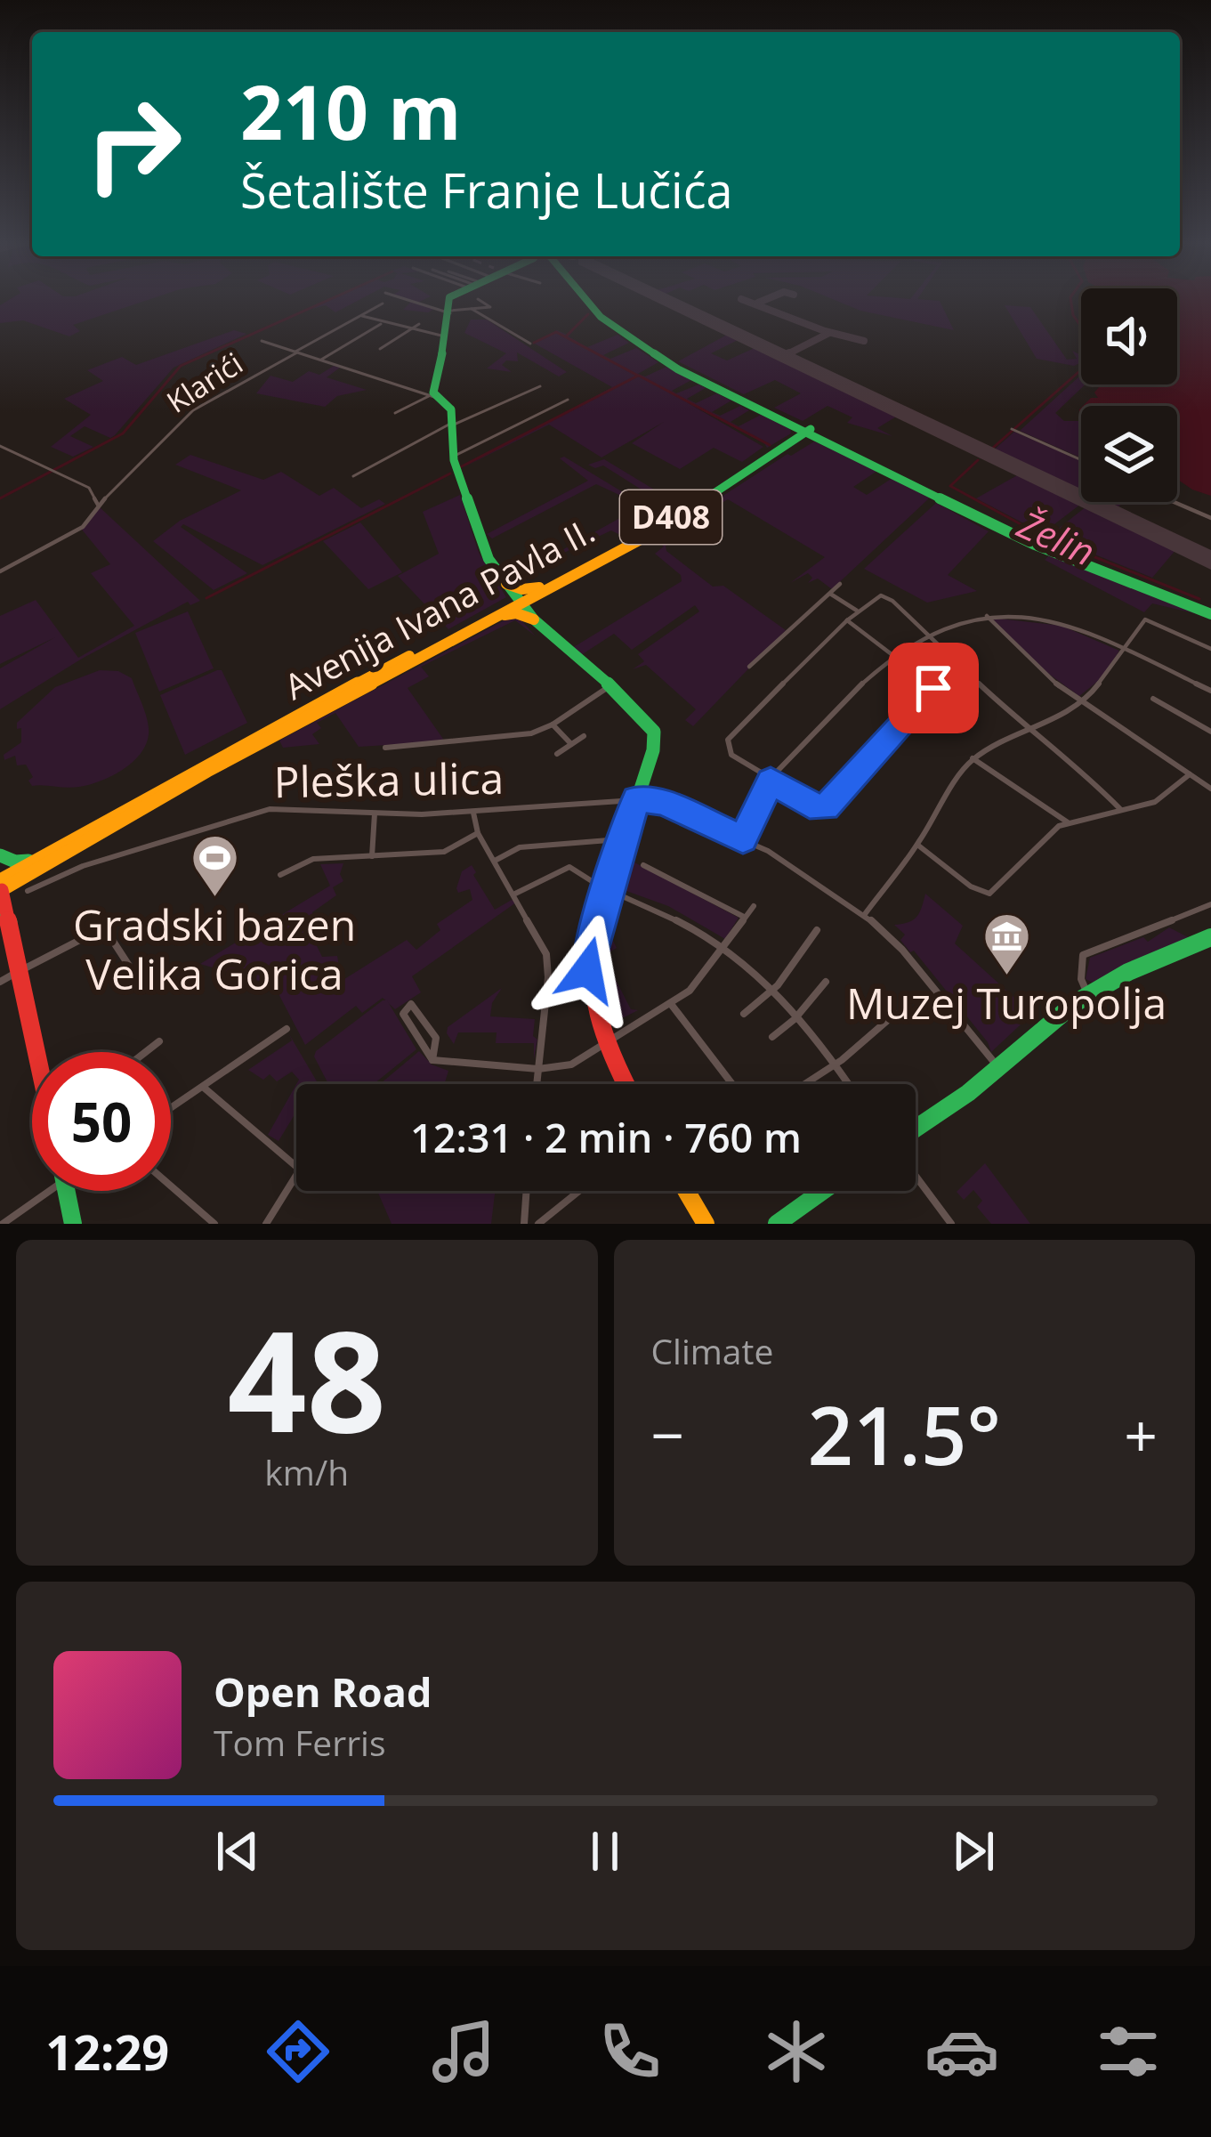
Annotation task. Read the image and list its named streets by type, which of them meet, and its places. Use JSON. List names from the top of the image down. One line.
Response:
{"streets":{"main road":["D408","Avenija Ivana Pavla II."],"street":["Klarići","Pleška ulica"]},"water":["Želin"],"places":{"sports":["Gradski bazen Velika Gorica"],"museum":["Muzej Turopolja"]},"page":{"turn":["210 m","Šetalište Franje Lučića"],"limit":"50","trip":"12:31 · 2 min · 760 m","tile":[["48","km/h"],"Climate"],"heat":["−","21.5°","+"],"song":["Open Road","Tom Ferris"],"tabs":"12:29"}}
